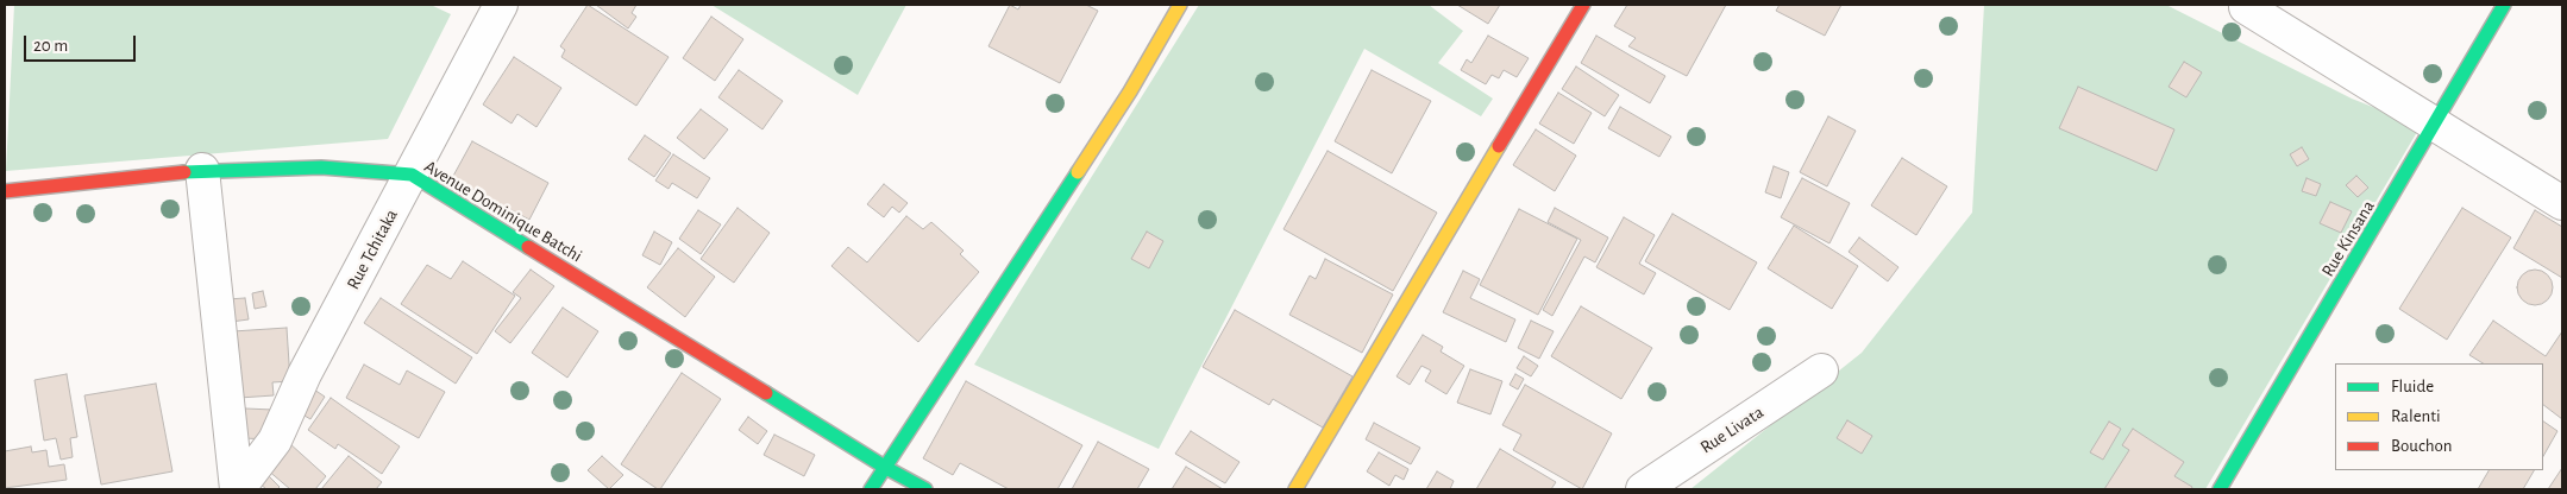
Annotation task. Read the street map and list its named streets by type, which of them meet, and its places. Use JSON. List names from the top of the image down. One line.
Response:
{"streets":{"street":["Avenue Dominique Batchi","Rue Kinsana","Rue Tchitaka","Rue Livata"]},"crossings":[["Avenue Dominique Batchi","Rue Tchitaka"]],"legend":["Fluide","Ralenti","Bouchon"],"scale_bar":"20 m"}
